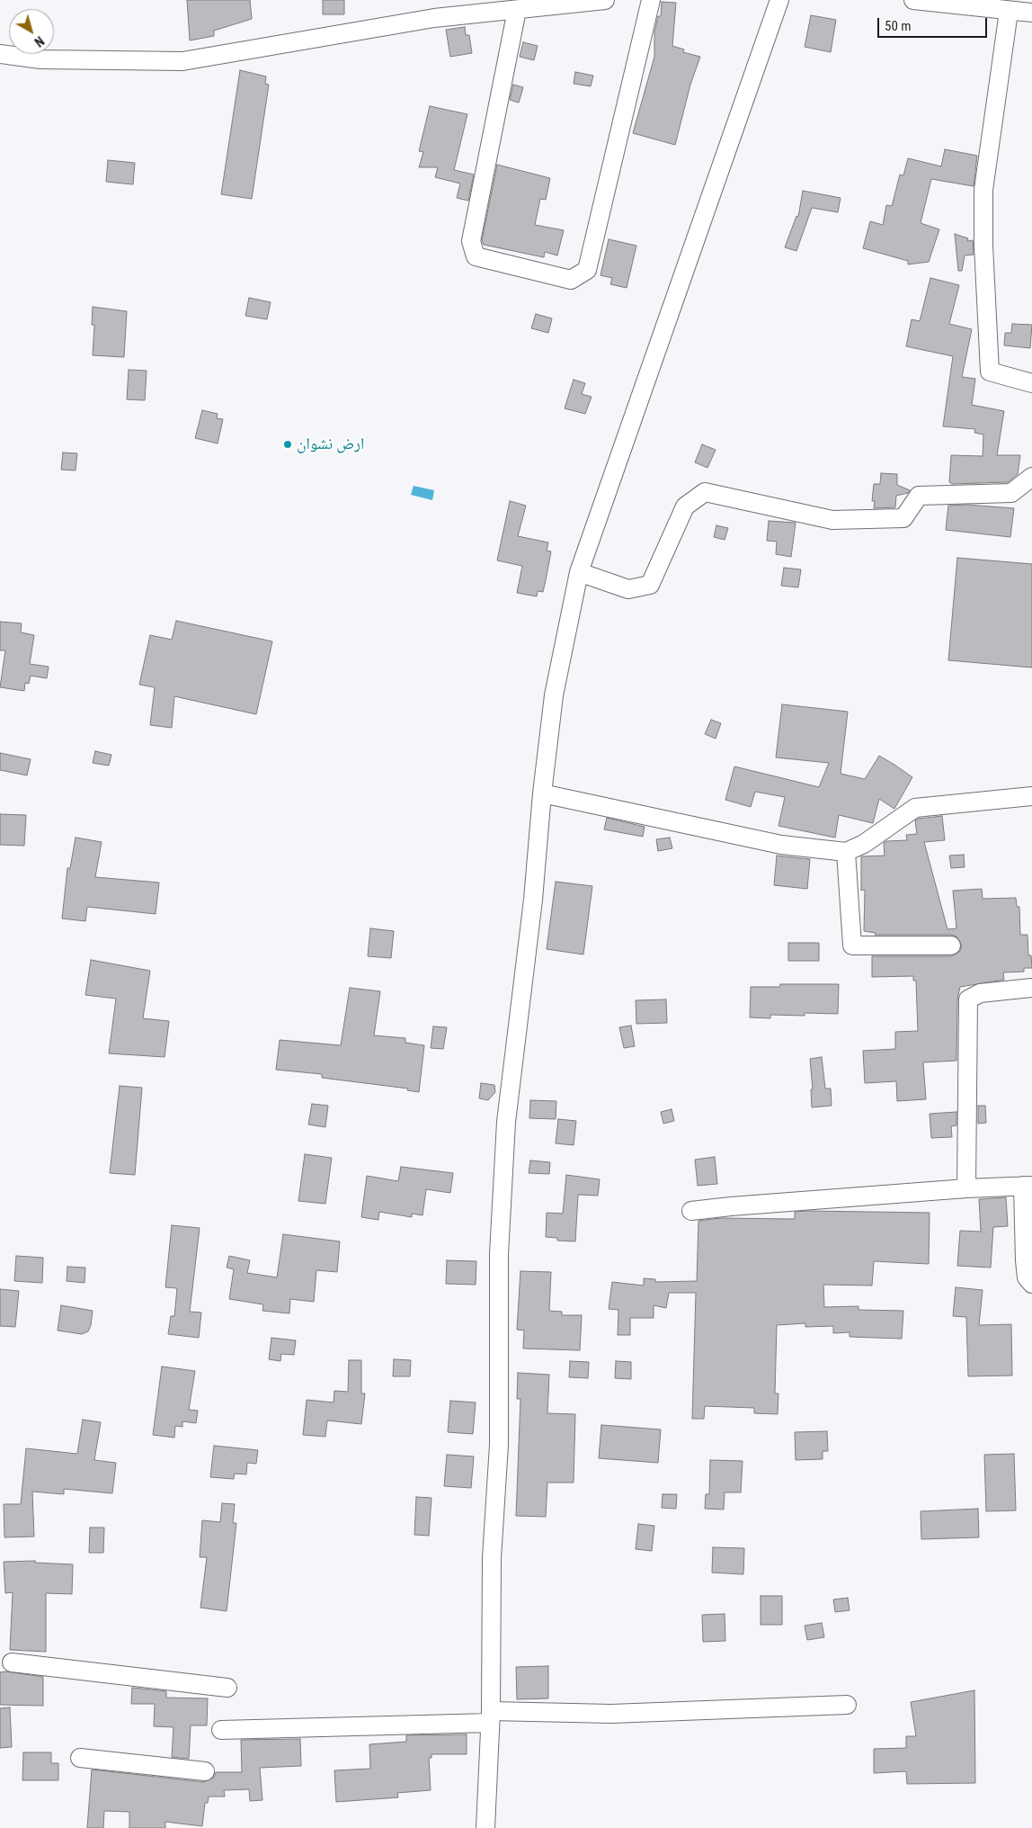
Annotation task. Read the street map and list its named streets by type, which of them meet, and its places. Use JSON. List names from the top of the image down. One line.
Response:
{"places":["ارض نشوان"],"scale_bar":"50 m","north":"bottom right"}
